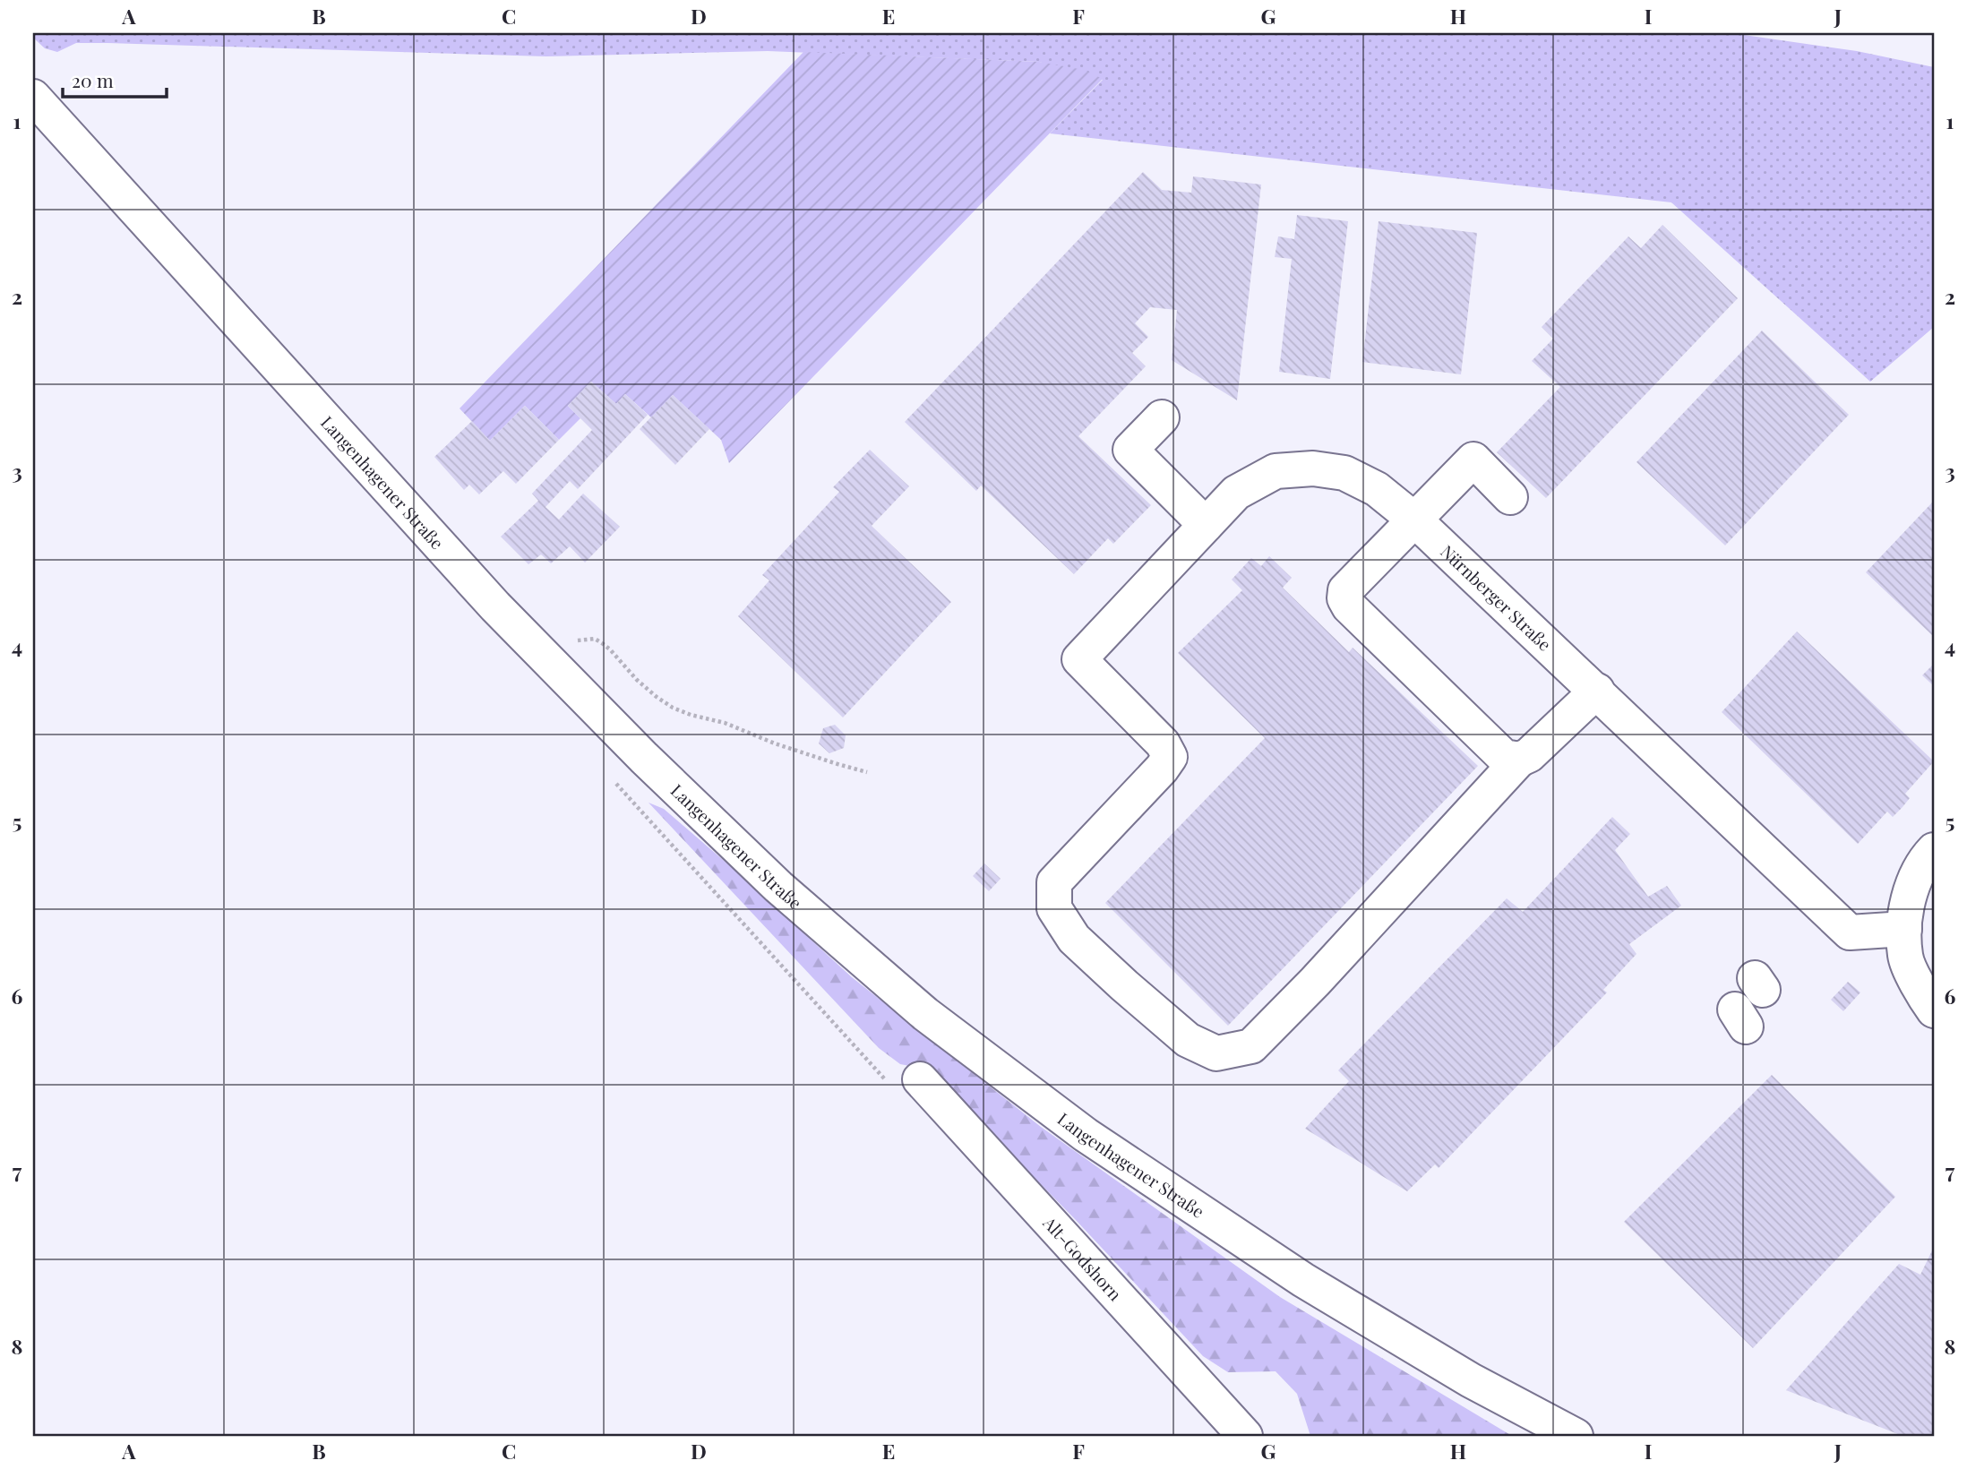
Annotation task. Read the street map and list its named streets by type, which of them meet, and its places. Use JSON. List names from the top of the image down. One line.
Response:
{"streets":{"main road":["Langenhagener Straße","Nürnberger Straße","Alt-Godshorn"]},"scale_bar":"20 m","grid":{"columns":["A","B","C","D","E","F","G","H","I","J"],"rows":["1","2","3","4","5","6","7","8"]}}
